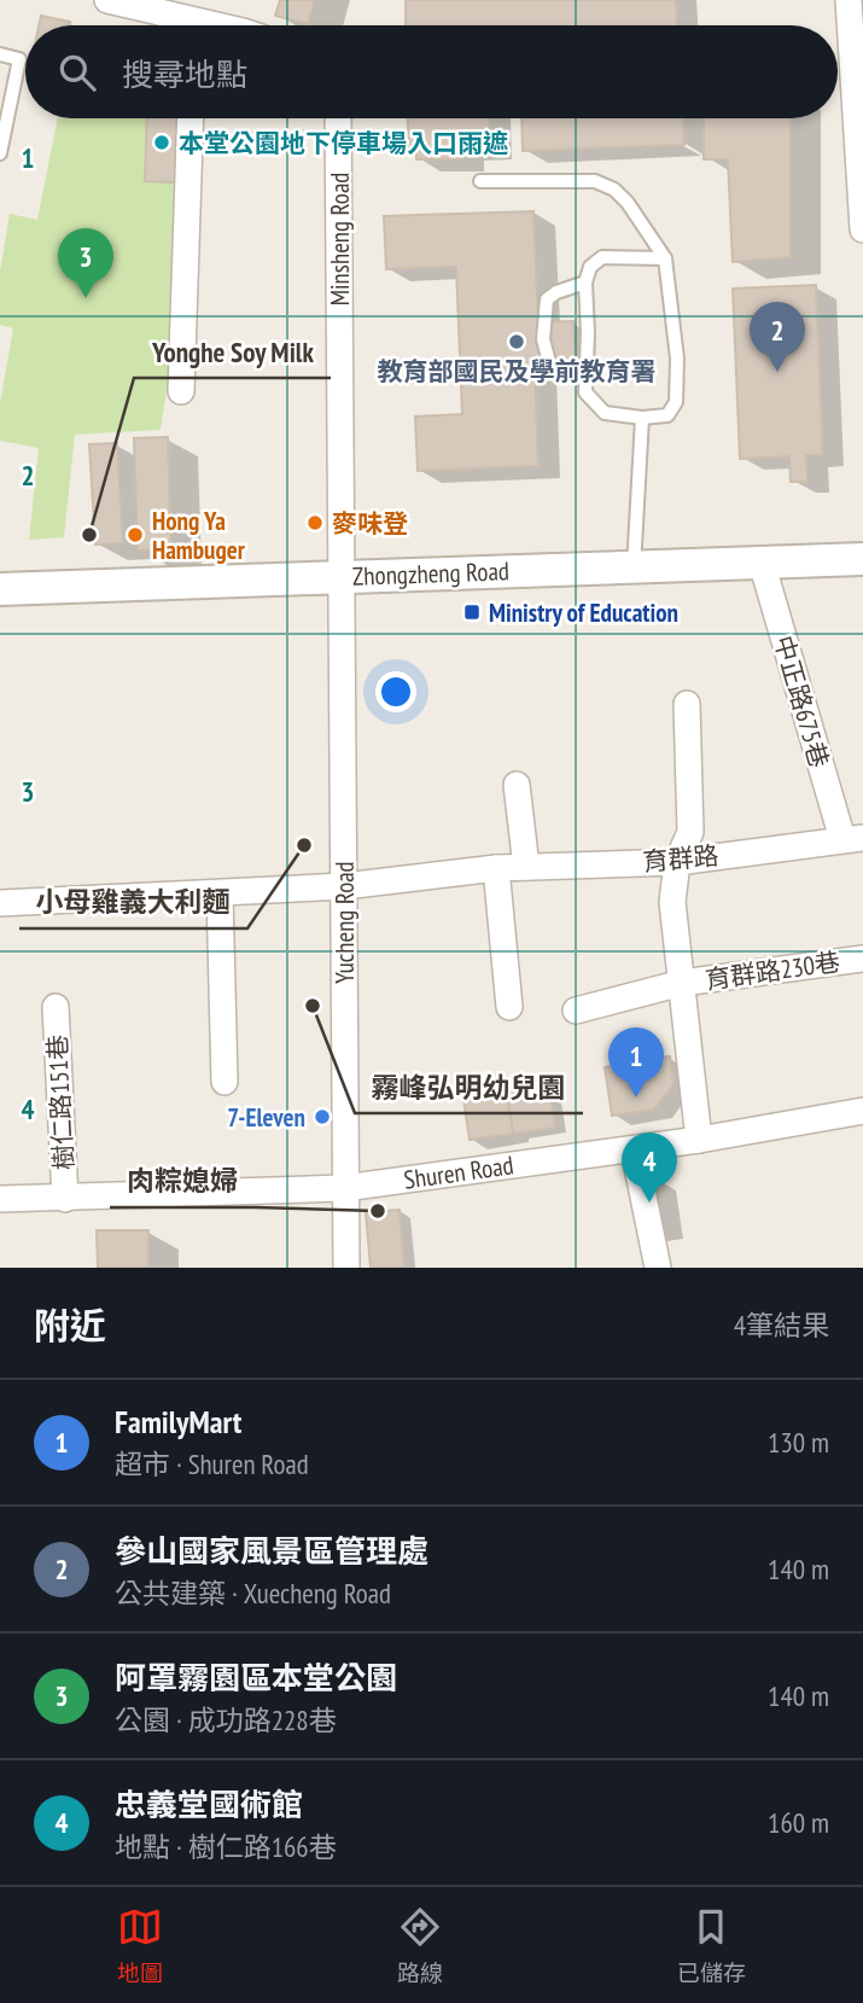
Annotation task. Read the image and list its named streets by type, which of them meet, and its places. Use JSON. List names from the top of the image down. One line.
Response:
{"streets":{"street":["Minsheng Road","Zhongzheng Road","中正路675巷","育群路","Yucheng Road","育群路230巷","樹仁路151巷","Shuren Road"]},"crossings":[["Minsheng Road","Zhongzheng Road"],["Minsheng Road","Yucheng Road"],["Zhongzheng Road","中正路675巷"],["Zhongzheng Road","Yucheng Road"],["中正路675巷","育群路"],["育群路","Yucheng Road"],["育群路","育群路230巷"],["Yucheng Road","Shuren Road"],["育群路230巷","Shuren Road"],["樹仁路151巷","Shuren Road"]],"places":{"other":["本堂公園地下停車場入口雨遮","教育部國民及學前教育署","麥味登","Yonghe Soy Milk","Hong Ya Hambuger","小母雞義大利麵","霧峰弘明幼兒園","7-Eleven","肉粽媳婦"],"transit":["Ministry of Education"]},"page":{"search":"搜尋地點","pins":["3","2","1","4"],"heading":["附近","4筆結果"],"list":[{"mark":"1","name":"FamilyMart","note":"超市 · Shuren Road","value":"130 m"},{"mark":"2","name":"參山國家風景區管理處","note":"公共建築 · Xuecheng Road","value":"140 m"},{"mark":"3","name":"阿罩霧園區本堂公園","note":"公園 · 成功路228巷","value":"140 m"},{"mark":"4","name":"忠義堂國術館","note":"地點 · 樹仁路166巷","value":"160 m"}],"nav":["地圖","路線","已儲存"]},"grid":{"rows":["1","2","3","4"]}}
